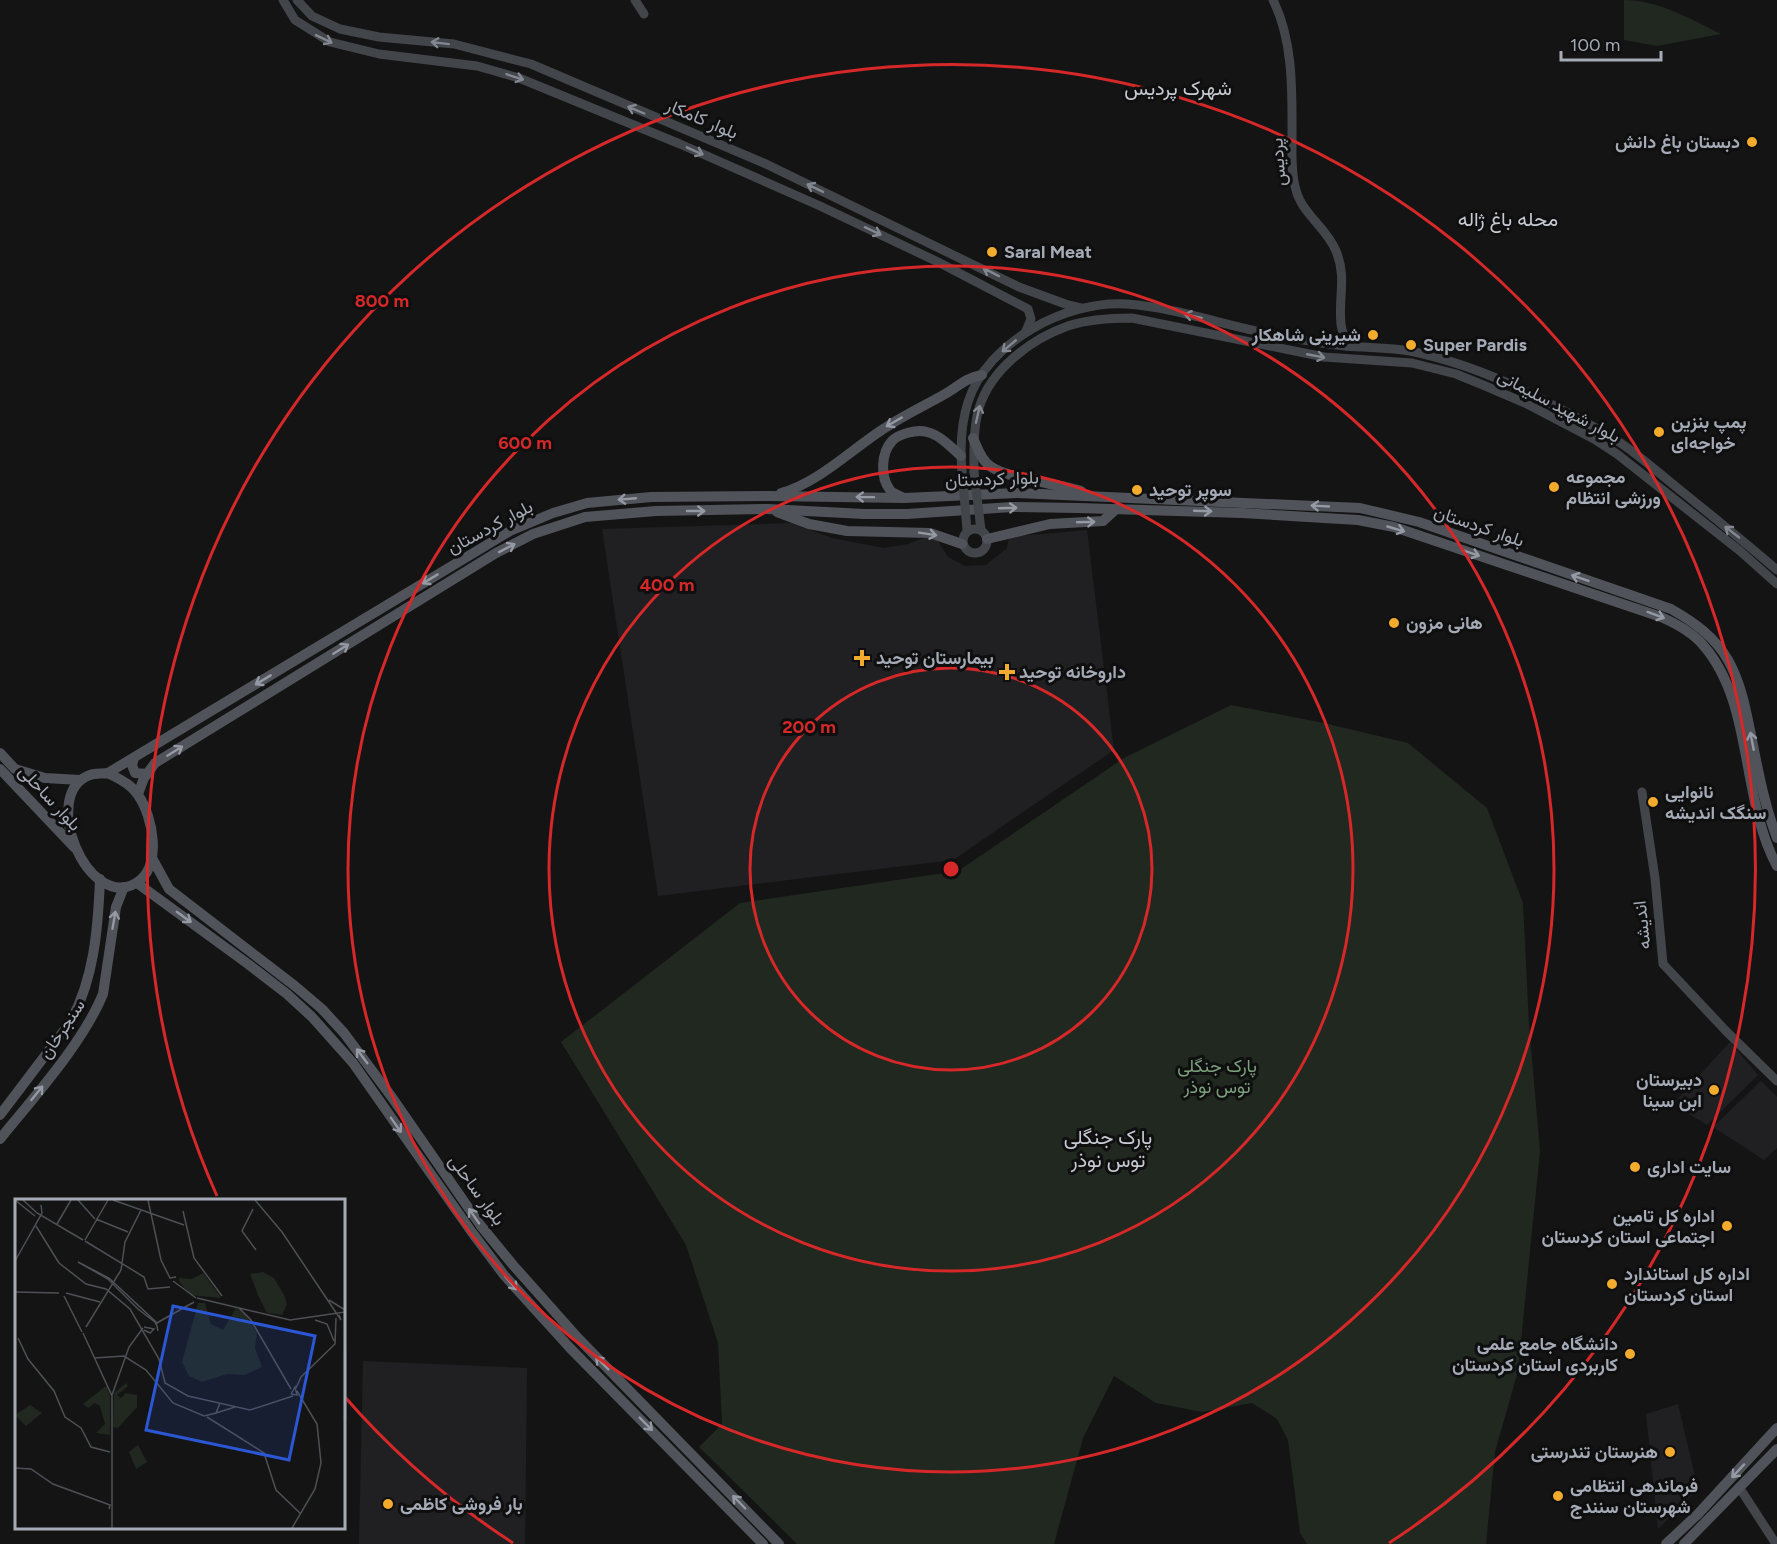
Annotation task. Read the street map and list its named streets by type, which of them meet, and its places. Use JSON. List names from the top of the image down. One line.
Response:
{"streets":{"main road":["بلوار کامکار","پردیس","بلوار شهید سلیمانی","بلوار کردستان","بلوار ساحلی","اندیشه","سنجرخان"]},"crossings":[["بلوار کامکار","بلوار شهید سلیمانی"],["پردیس","بلوار شهید سلیمانی"],["بلوار کردستان","بلوار ساحلی"],["بلوار کردستان","سنجرخان"],["بلوار ساحلی","سنجرخان"]],"districts":["شهرک پردیس","محله باغ ژاله","پارک جنگلی توس نوذر"],"parks":["پارک جنگلی توس نوذر"],"places":{"other":["دبستان باغ دانش","Saral Meat","شیرینی شاهکار","Super Pardis","پمپ بنزین خواجه‌ای","مجموعه ورزشی انتظام","سوپر توحید","هانی مزون","نانوایی سنگک اندیشه","دبیرستان ابن سینا","سایت اداری","اداره کل تامین اجتماعی استان کردستان","اداره کل استاندارد استان کردستان","دانشگاه جامع علمی کاربردی استان کردستان","هنرستان تندرستی","فرماندهی انتظامی شهرستان سنندج","بار فروشی کاظمی"],"health":["بیمارستان توحید","داروخانه توحید"]},"scale_bar":"100 m","rings":["800 m","600 m","400 m","200 m"]}
